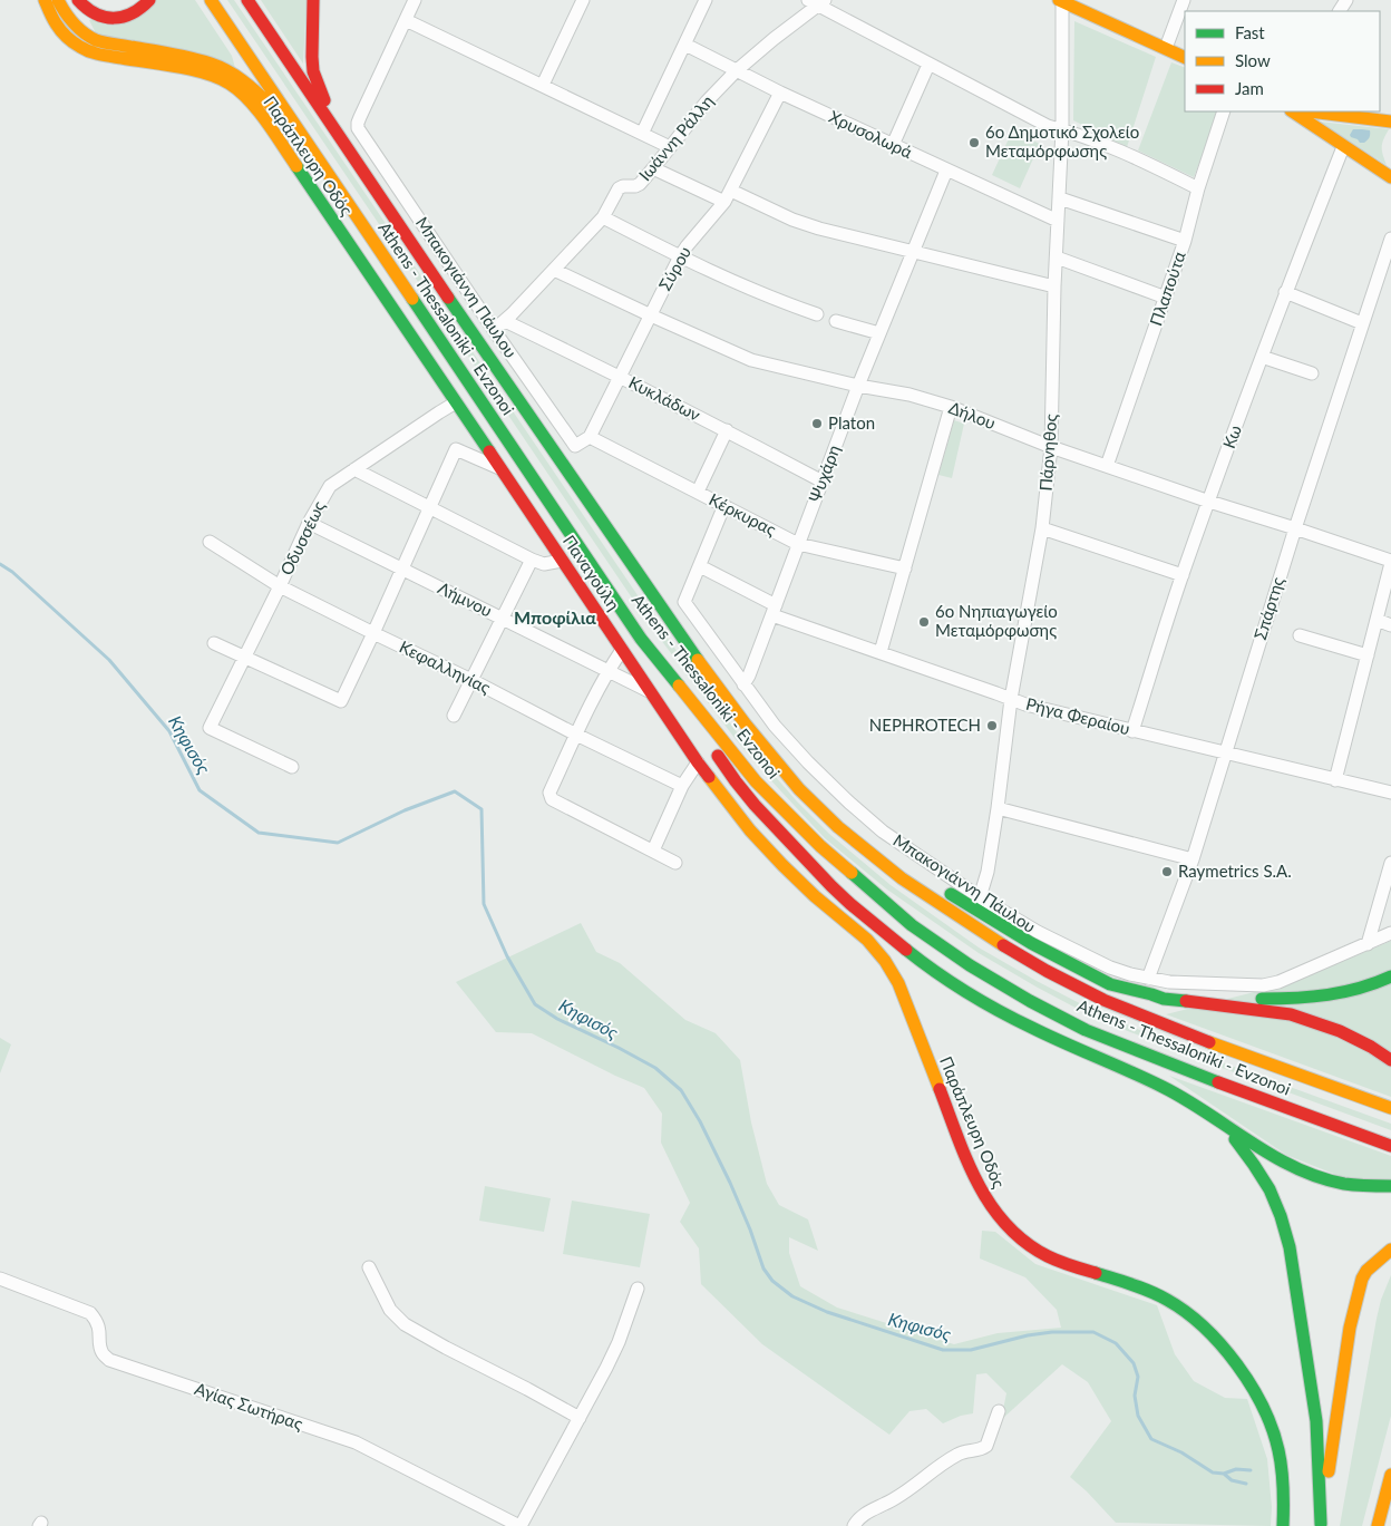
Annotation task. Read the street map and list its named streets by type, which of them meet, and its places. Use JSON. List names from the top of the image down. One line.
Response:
{"streets":{"main road":["Παράπλευρη Οδός","Athens - Thessaloniki - Evzonoi","Παναγούλη"],"street":["Χρυσολωρά","Ιωάννη Ράλλη","Σύρου","Μπακογιάννη Πάυλου","Πλαπούτα","Κυκλάδων","Δήλου","Κω","Πάρνηθος","Ψυχάρη","Κέρκυρας","Οδυσσέως","Λήμνου","Σπάρτης","Κεφαλληνίας","Ρήγα Φεραίου","Αγίας Σωτήρας"]},"crossings":[["Χρυσολωρά","Ιωάννη Ράλλη"],["Χρυσολωρά","Σύρου"],["Χρυσολωρά","Πάρνηθος"],["Χρυσολωρά","Ψυχάρη"],["Ιωάννη Ράλλη","Μπακογιάννη Πάυλου"],["Ιωάννη Ράλλη","Κυκλάδων"],["Ιωάννη Ράλλη","Δήλου"],["Παράπλευρη Οδός","Οδυσσέως"],["Παράπλευρη Οδός","Παναγούλη"],["Σύρου","Μπακογιάννη Πάυλου"],["Σύρου","Κυκλάδων"],["Σύρου","Δήλου"],["Σύρου","Κέρκυρας"],["Μπακογιάννη Πάυλου","Πάρνηθος"],["Μπακογιάννη Πάυλου","Ψυχάρη"],["Μπακογιάννη Πάυλου","Σπάρτης"],["Μπακογιάννη Πάυλου","Ρήγα Φεραίου"],["Πλαπούτα","Δήλου"],["Κυκλάδων","Ψυχάρη"],["Δήλου","Κω"],["Δήλου","Πάρνηθος"],["Δήλου","Ψυχάρη"],["Δήλου","Σπάρτης"],["Κω","Ρήγα Φεραίου"],["Πάρνηθος","Ρήγα Φεραίου"],["Ψυχάρη","Κέρκυρας"],["Ψυχάρη","Ρήγα Φεραίου"],["Οδυσσέως","Παναγούλη"],["Οδυσσέως","Λήμνου"],["Οδυσσέως","Κεφαλληνίας"],["Παναγούλη","Λήμνου"],["Σπάρτης","Ρήγα Φεραίου"]],"districts":["Μποφίλια"],"water":["Κηφισός"],"places":["6ο Δημοτικό Σχολείο Μεταμόρφωσης","Platon","6ο Νηπιαγωγείο Μεταμόρφωσης","NEPHROTECH","Raymetrics S.A."],"legend":["Fast","Slow","Jam"]}
